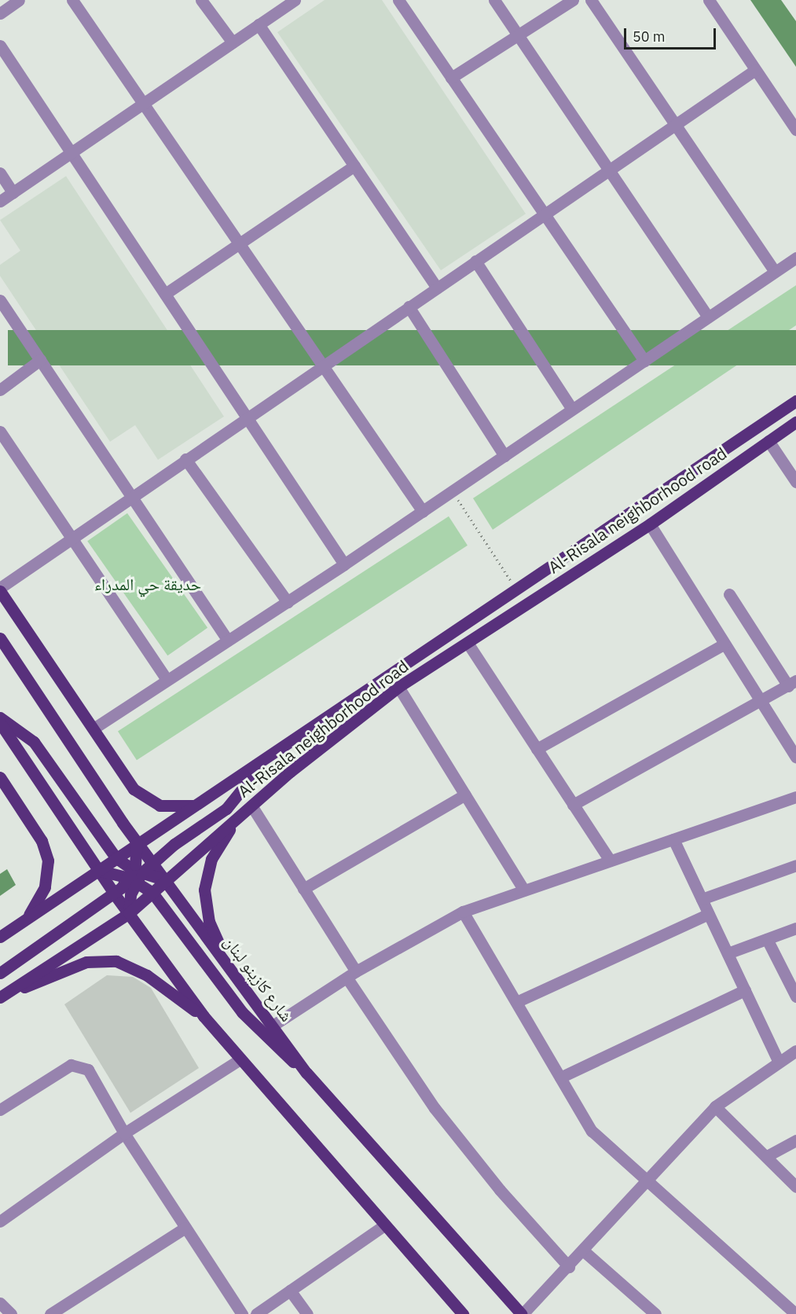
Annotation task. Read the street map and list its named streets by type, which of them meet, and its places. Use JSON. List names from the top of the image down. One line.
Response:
{"streets":{"main road":["Al-Risala neighborhood road","شارع كازينو لبنان"]},"crossings":[["Al-Risala neighborhood road","شارع كازينو لبنان"]],"parks":["حديقة حي المدراء"],"scale_bar":"50 m"}
